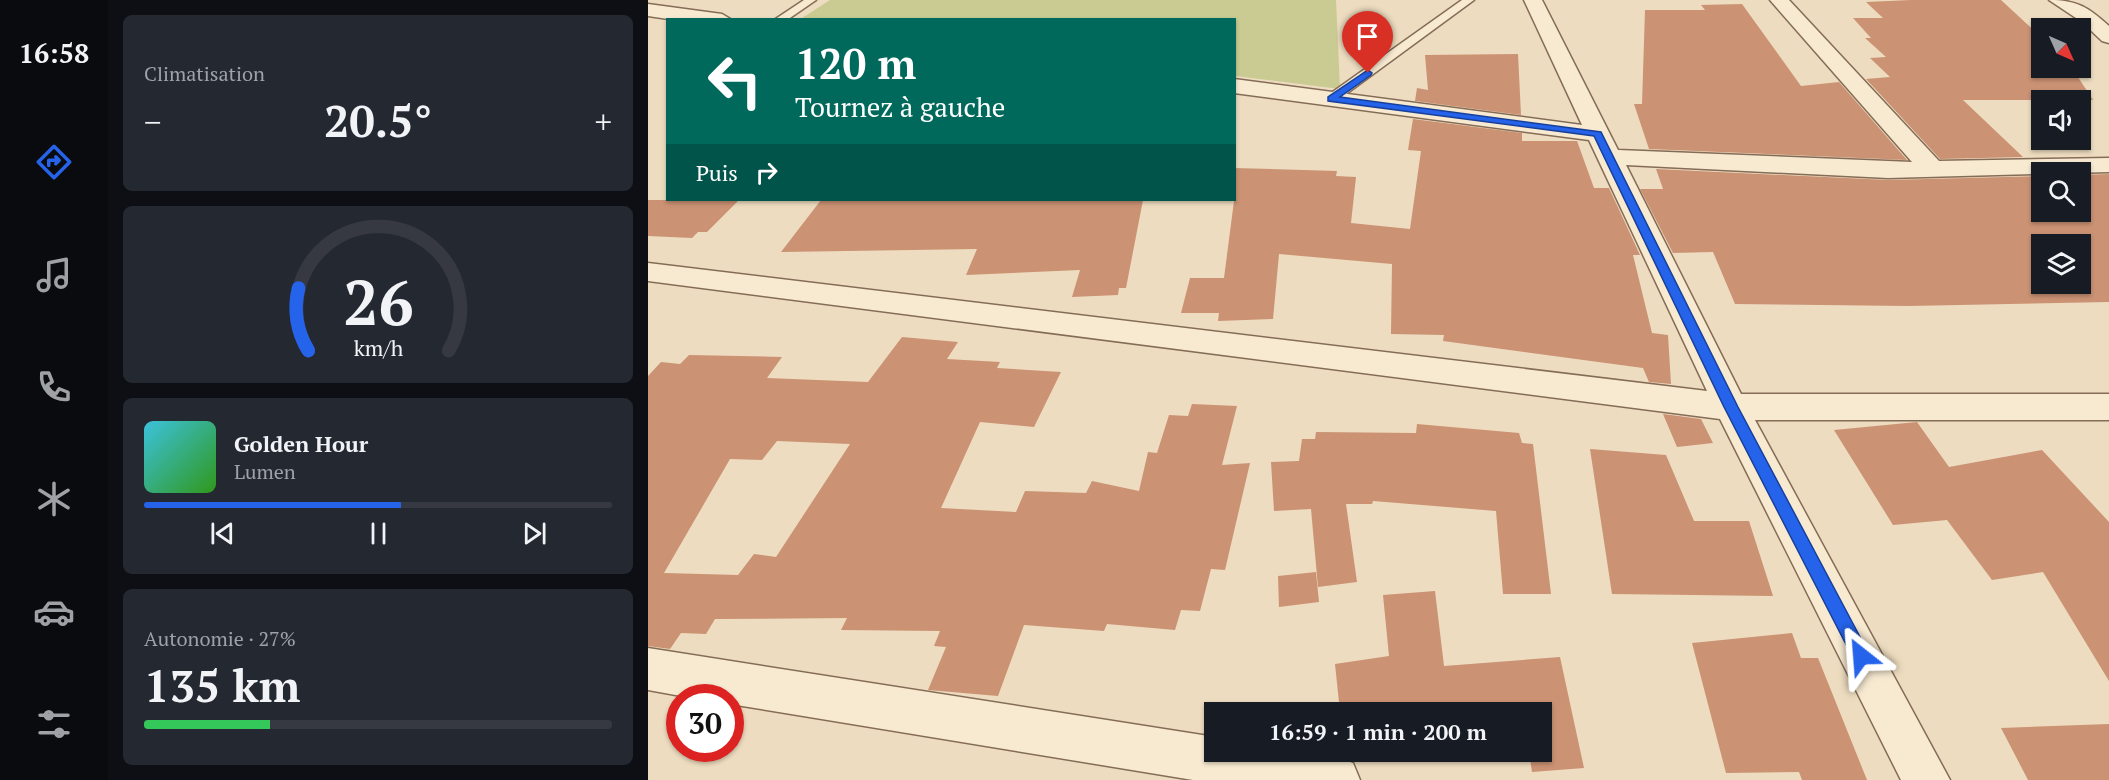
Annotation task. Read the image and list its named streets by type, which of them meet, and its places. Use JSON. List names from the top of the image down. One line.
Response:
{"north":"bottom right","page":{"tabs":"16:58","tile":["Climatisation",["Autonomie · 27%","135 km"]],"turn":["120 m","Tournez à gauche"],"heat":["−","20.5°","+"],"then":"Puis","song":["Golden Hour","Lumen"],"limit":"30","trip":"16:59 · 1 min · 200 m","gauge":["26","km/h"]}}
